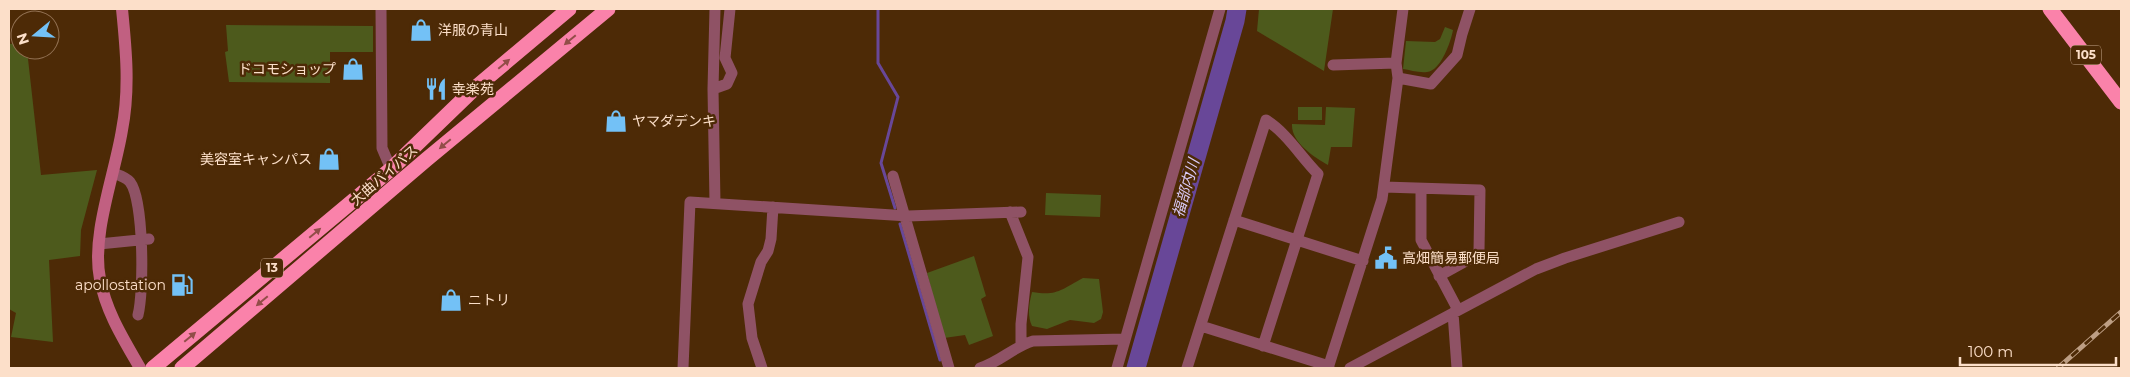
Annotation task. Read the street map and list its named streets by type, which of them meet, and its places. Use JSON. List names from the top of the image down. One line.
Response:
{"streets":{"highway":["105","大曲バイパス","13"]},"water":["福部内川"],"places":{"shop":["洋服の青山","ドコモショップ","ヤマダデンキ","美容室キャンパス","ニトリ"],"restaurant":["幸楽苑"],"public building":["高畑簡易郵便局"],"fuel station":["apollostation"]},"scale_bar":"100 m","north":"left"}
